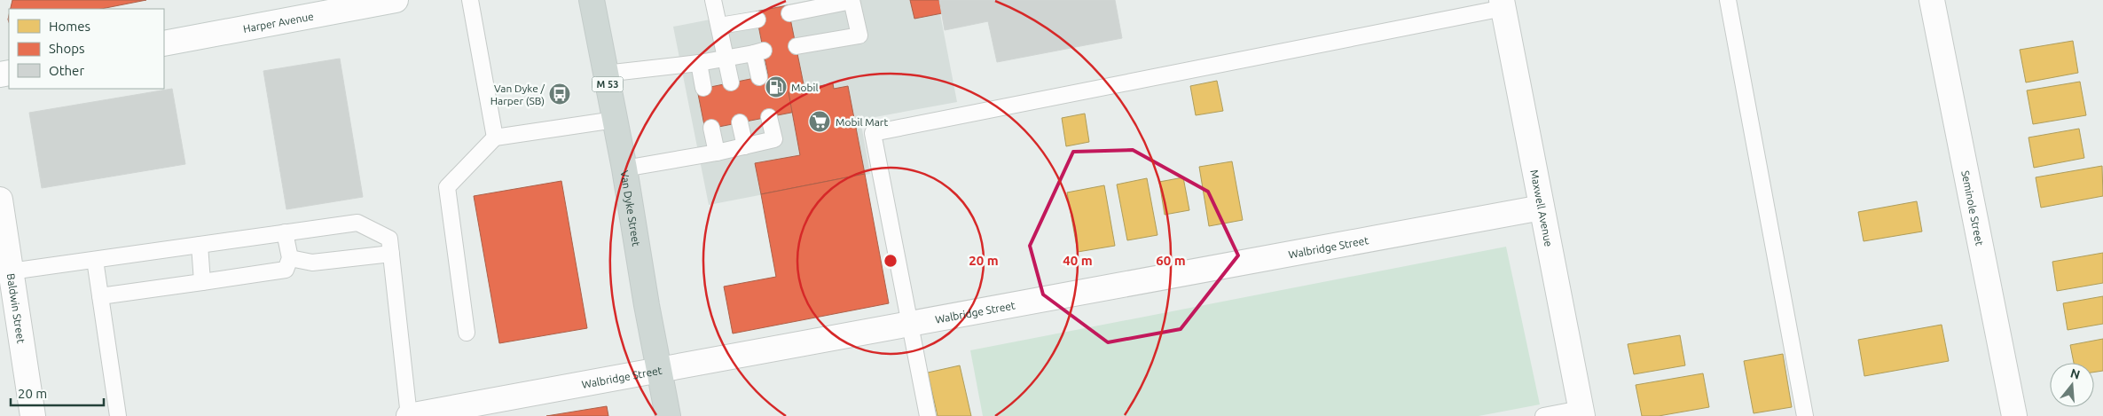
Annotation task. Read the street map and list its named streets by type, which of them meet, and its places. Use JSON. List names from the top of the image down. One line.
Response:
{"streets":{"main road":["M 53","Van Dyke Street"],"street":["Harper Avenue","Maxwell Avenue","Seminole Street","Walbridge Street","Baldwin Street"]},"crossings":[["Van Dyke Street","Walbridge Street"],["Maxwell Avenue","Walbridge Street"]],"places":{"fuel station":["Mobil"],"bus stop":["Van Dyke / Harper (SB)"],"supermarket":["Mobil Mart"]},"legend":["Homes","Shops","Other"],"scale_bar":"20 m","north":"top","rings":["20 m","40 m","60 m"]}
